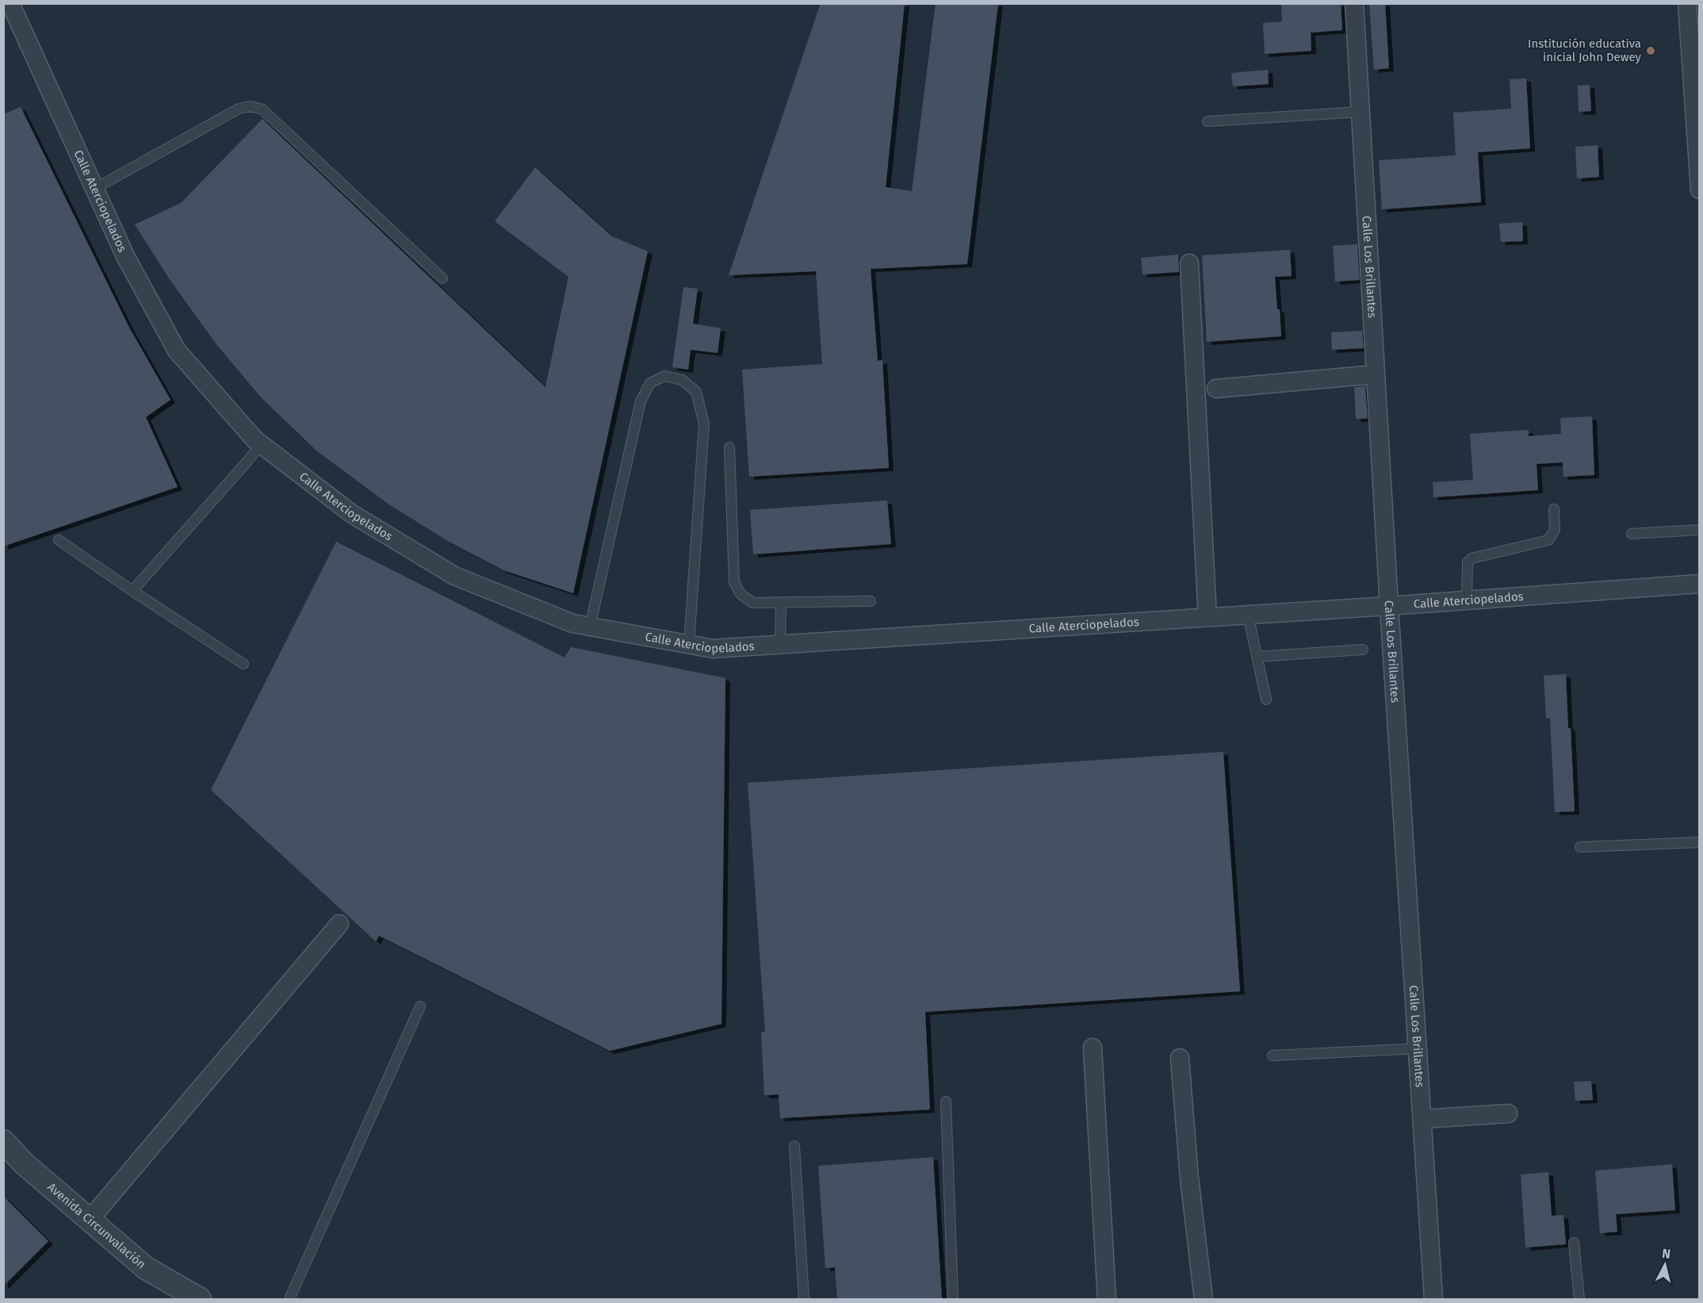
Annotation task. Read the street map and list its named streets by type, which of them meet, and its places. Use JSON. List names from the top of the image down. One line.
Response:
{"streets":{"street":["Calle Aterciopelados","Calle Los Brillantes","Avenida Circunvalación"]},"crossings":[["Calle Aterciopelados","Calle Los Brillantes"]],"places":["Institución educativa inicial John Dewey"],"north":"top"}
